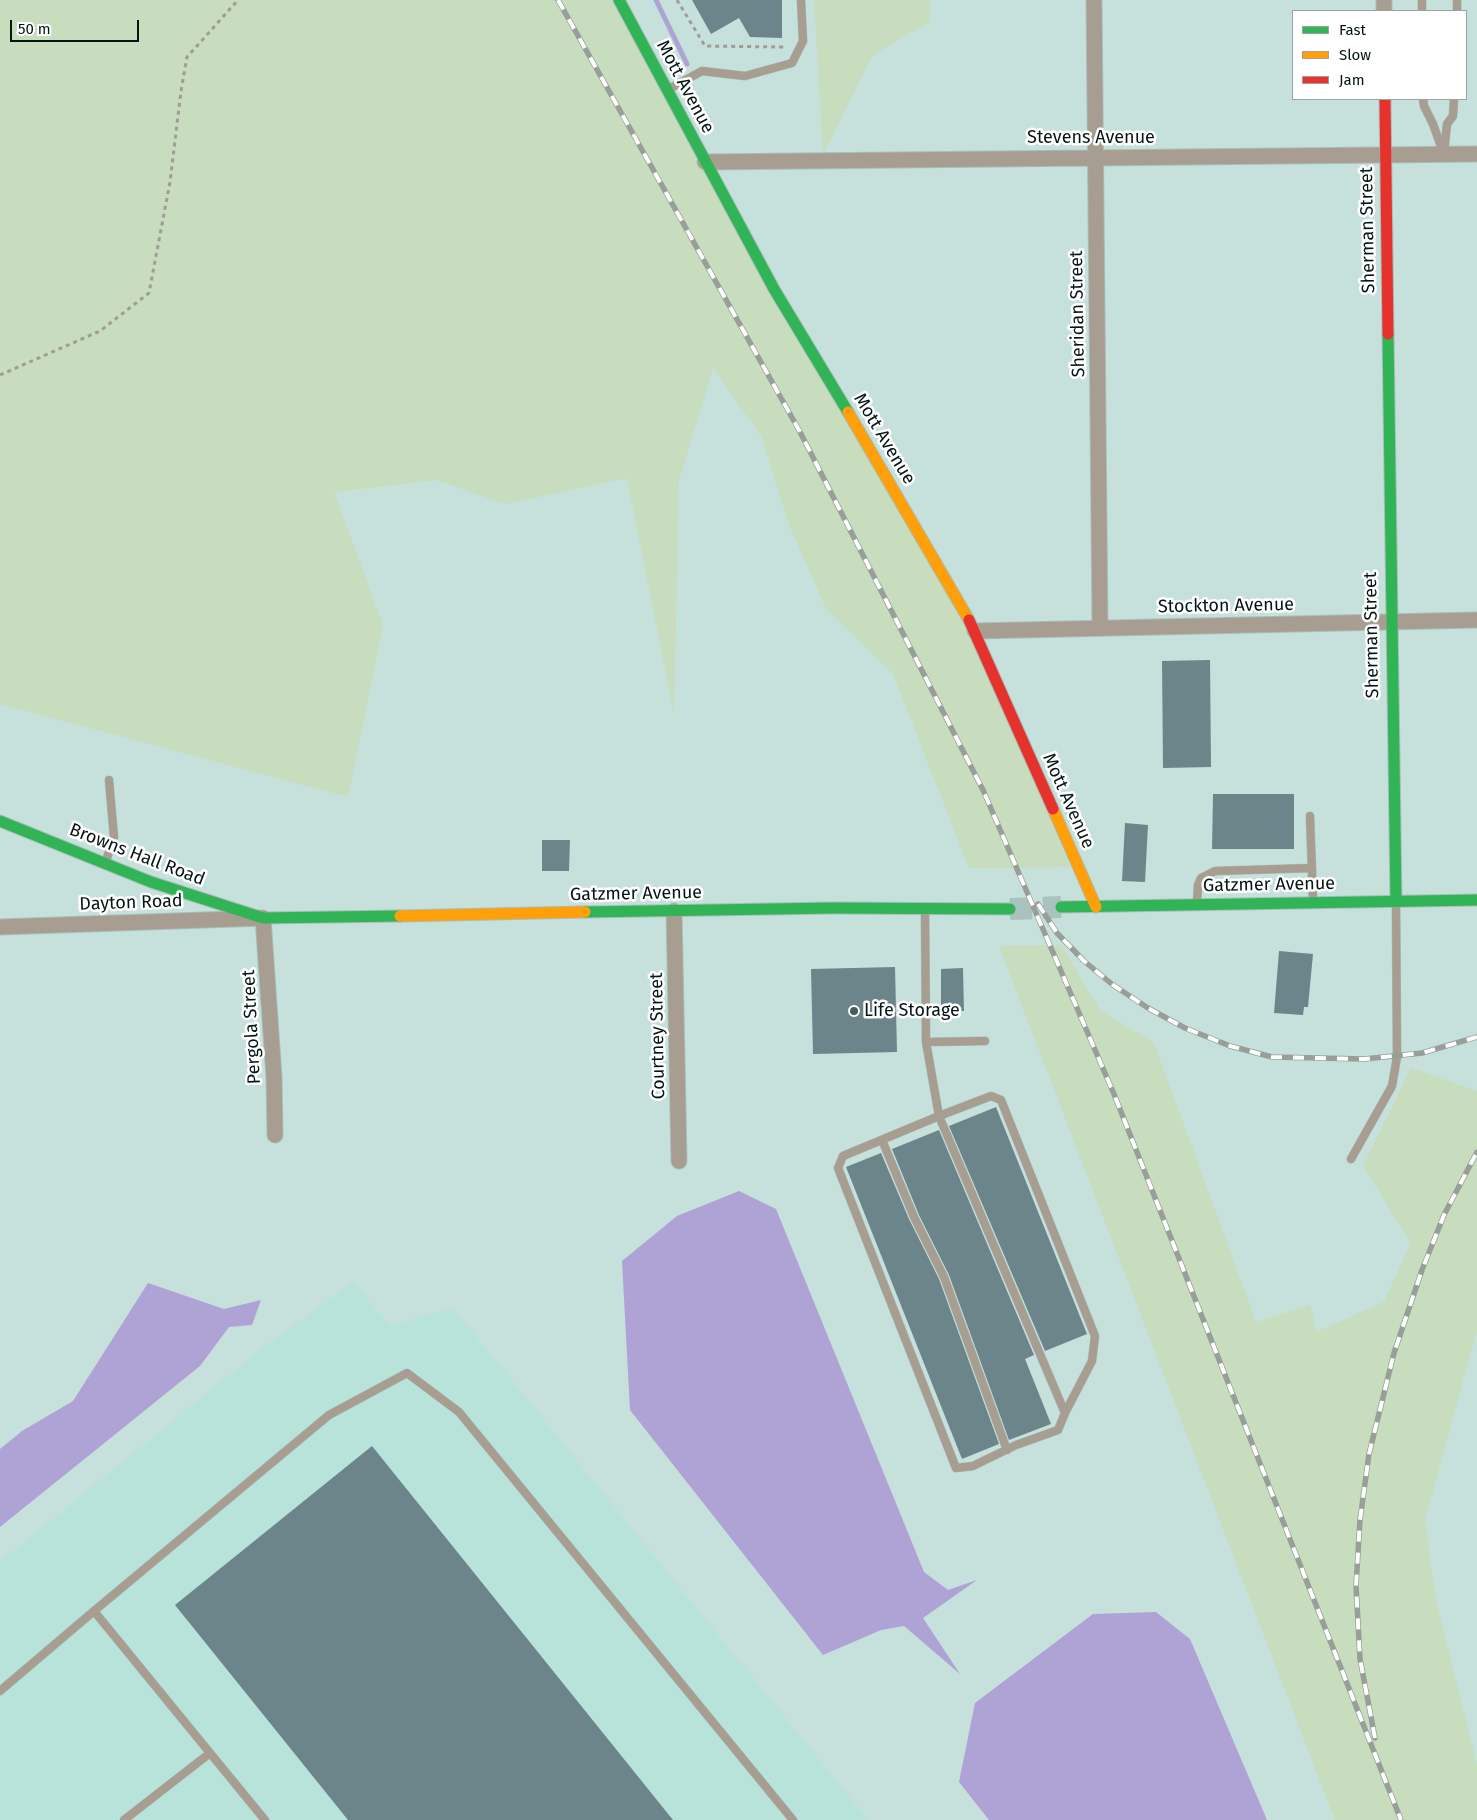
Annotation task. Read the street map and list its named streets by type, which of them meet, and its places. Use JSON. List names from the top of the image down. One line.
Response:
{"streets":{"street":["Mott Avenue","Stevens Avenue","Sherman Street","Sheridan Street","Stockton Avenue","Browns Hall Road","Gatzmer Avenue","Dayton Road","Pergola Street","Courtney Street"]},"crossings":[["Mott Avenue","Stevens Avenue"],["Mott Avenue","Stockton Avenue"],["Mott Avenue","Gatzmer Avenue"],["Stevens Avenue","Sherman Street"],["Stevens Avenue","Sheridan Street"],["Sherman Street","Stockton Avenue"],["Sherman Street","Gatzmer Avenue"],["Sheridan Street","Stockton Avenue"],["Browns Hall Road","Gatzmer Avenue"],["Browns Hall Road","Dayton Road"],["Browns Hall Road","Pergola Street"],["Gatzmer Avenue","Dayton Road"],["Gatzmer Avenue","Pergola Street"],["Gatzmer Avenue","Courtney Street"],["Dayton Road","Pergola Street"]],"places":["Life Storage"],"legend":["Fast","Slow","Jam"],"scale_bar":"50 m"}
